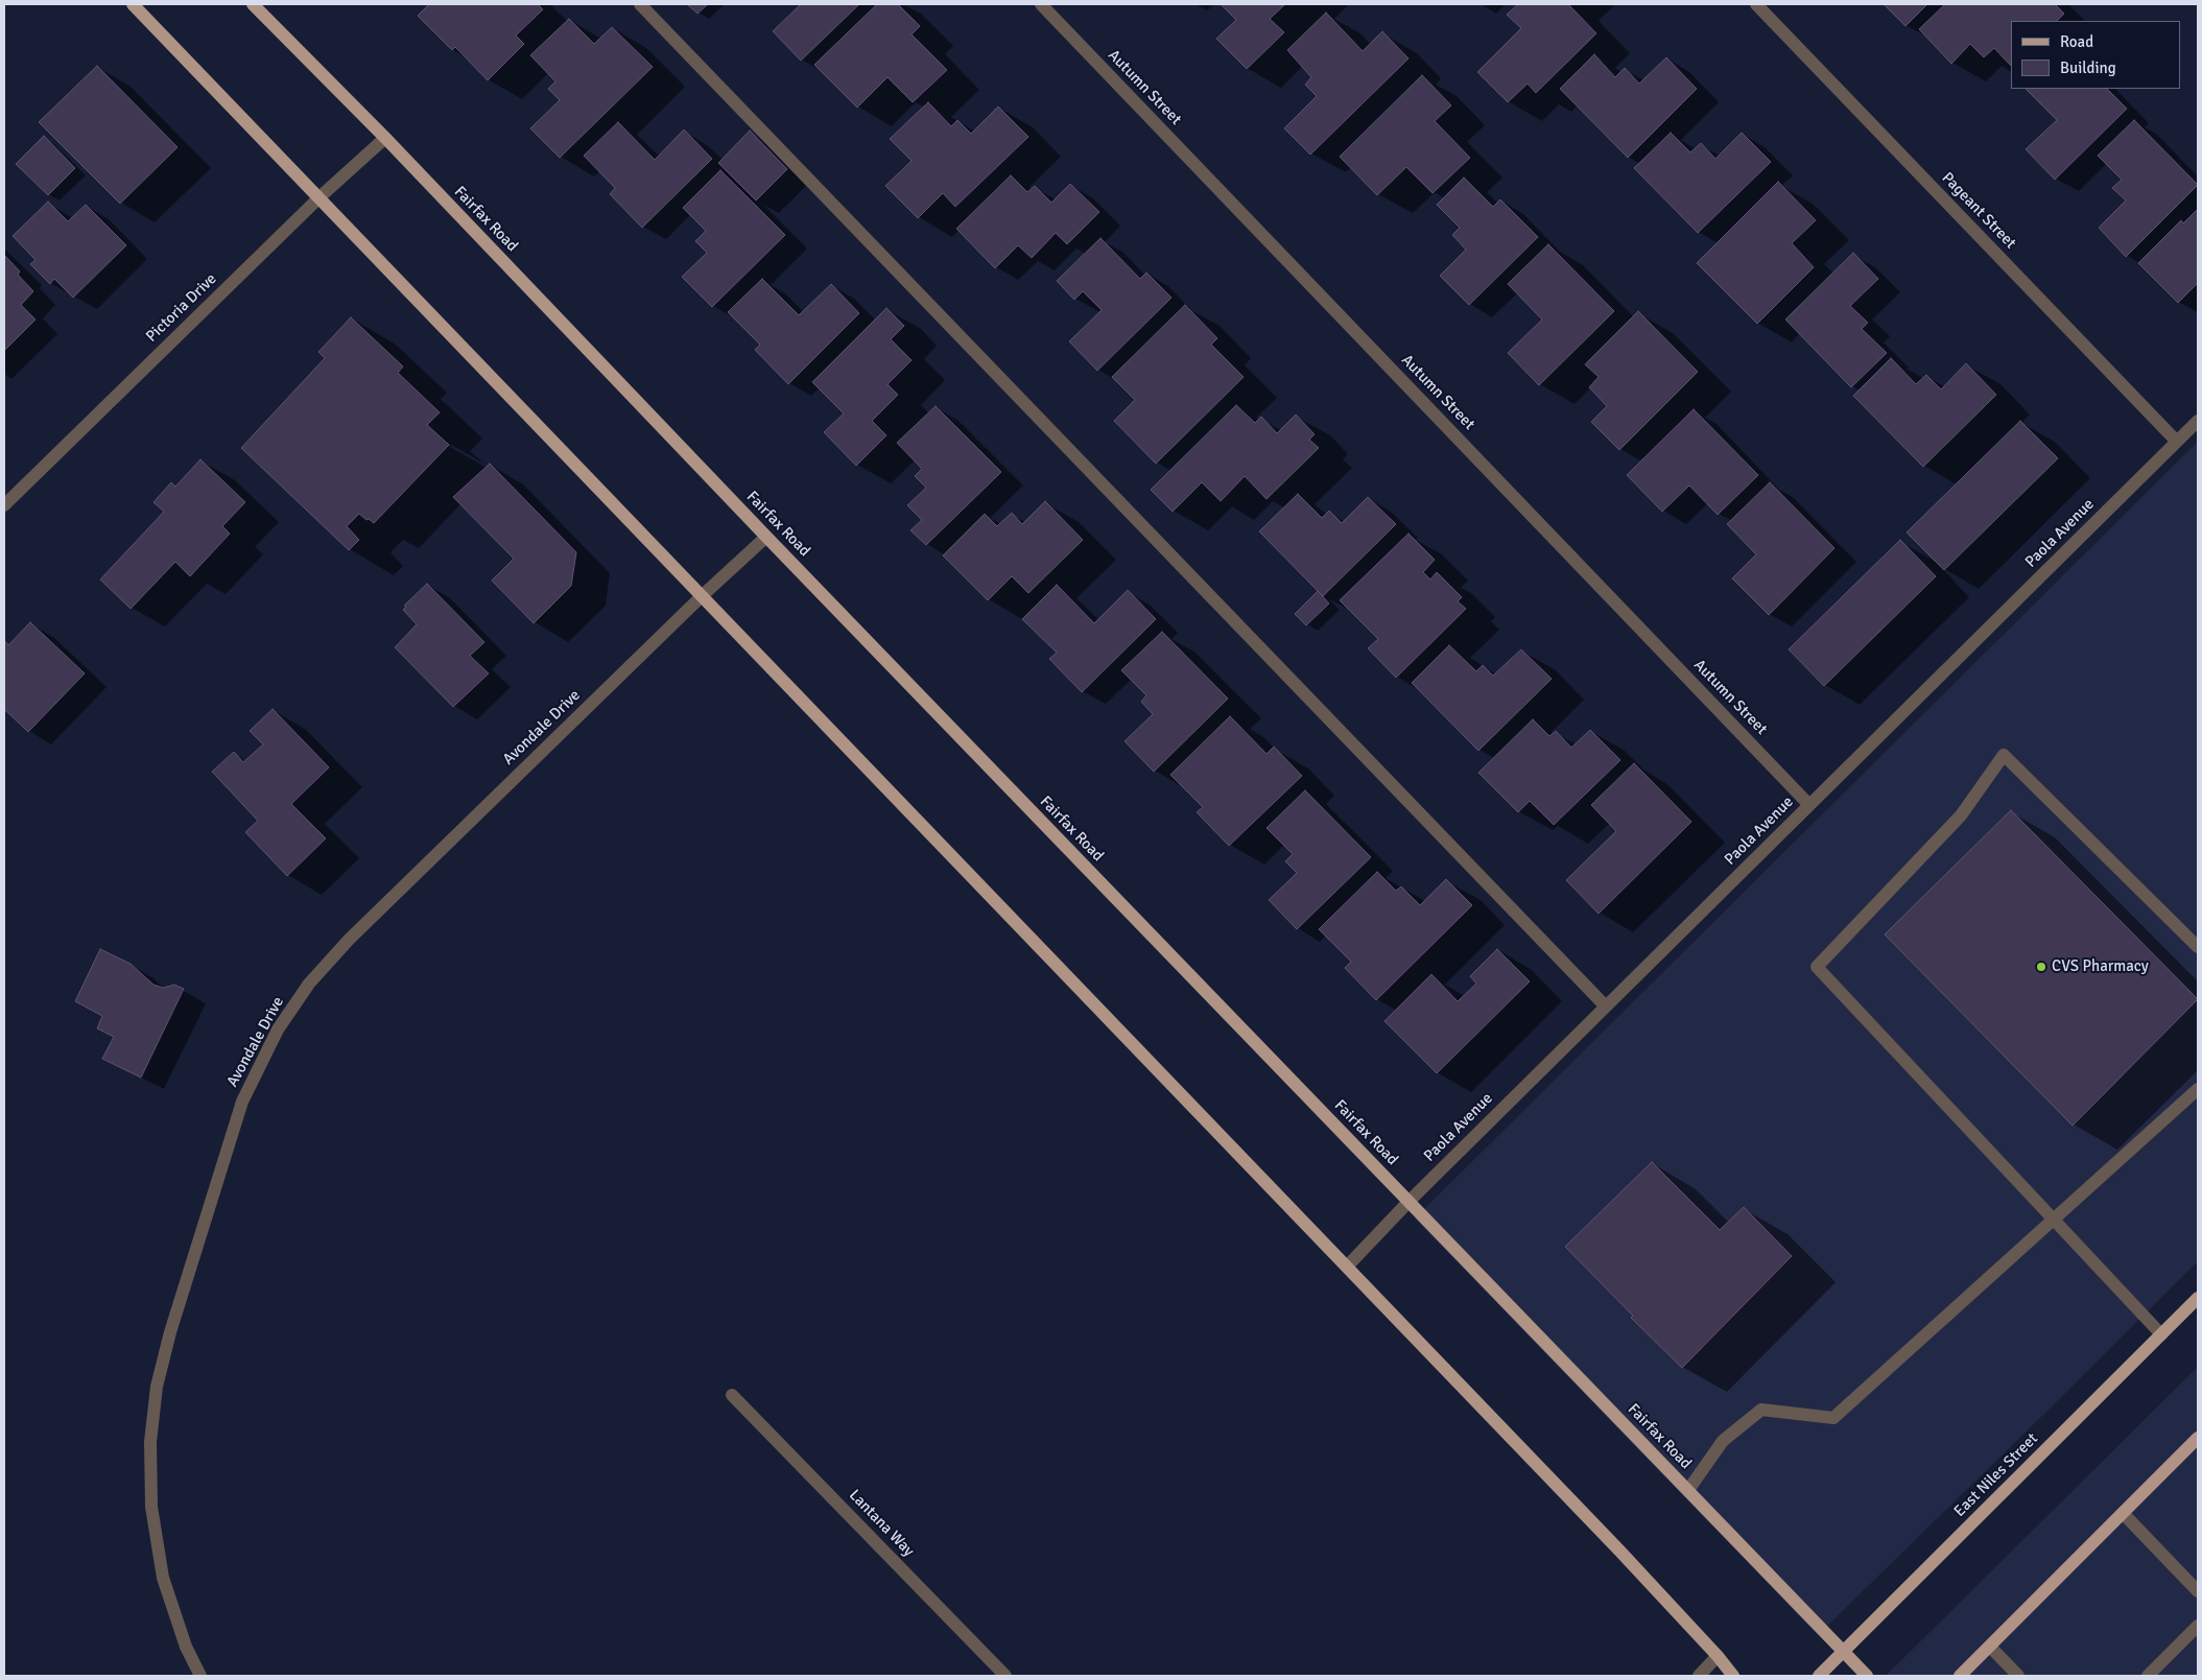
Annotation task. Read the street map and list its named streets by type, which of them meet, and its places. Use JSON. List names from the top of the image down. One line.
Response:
{"streets":{"main road":["Fairfax Road","East Niles Street"],"street":["Autumn Street","Pageant Street","Pictoria Drive","Paola Avenue","Avondale Drive","Lantana Way"]},"crossings":[["Autumn Street","Paola Avenue"],["Pageant Street","Paola Avenue"],["Fairfax Road","Pictoria Drive"],["Fairfax Road","Paola Avenue"],["Fairfax Road","Avondale Drive"],["Fairfax Road","East Niles Street"]],"places":["CVS Pharmacy"],"legend":["Road","Building"]}
